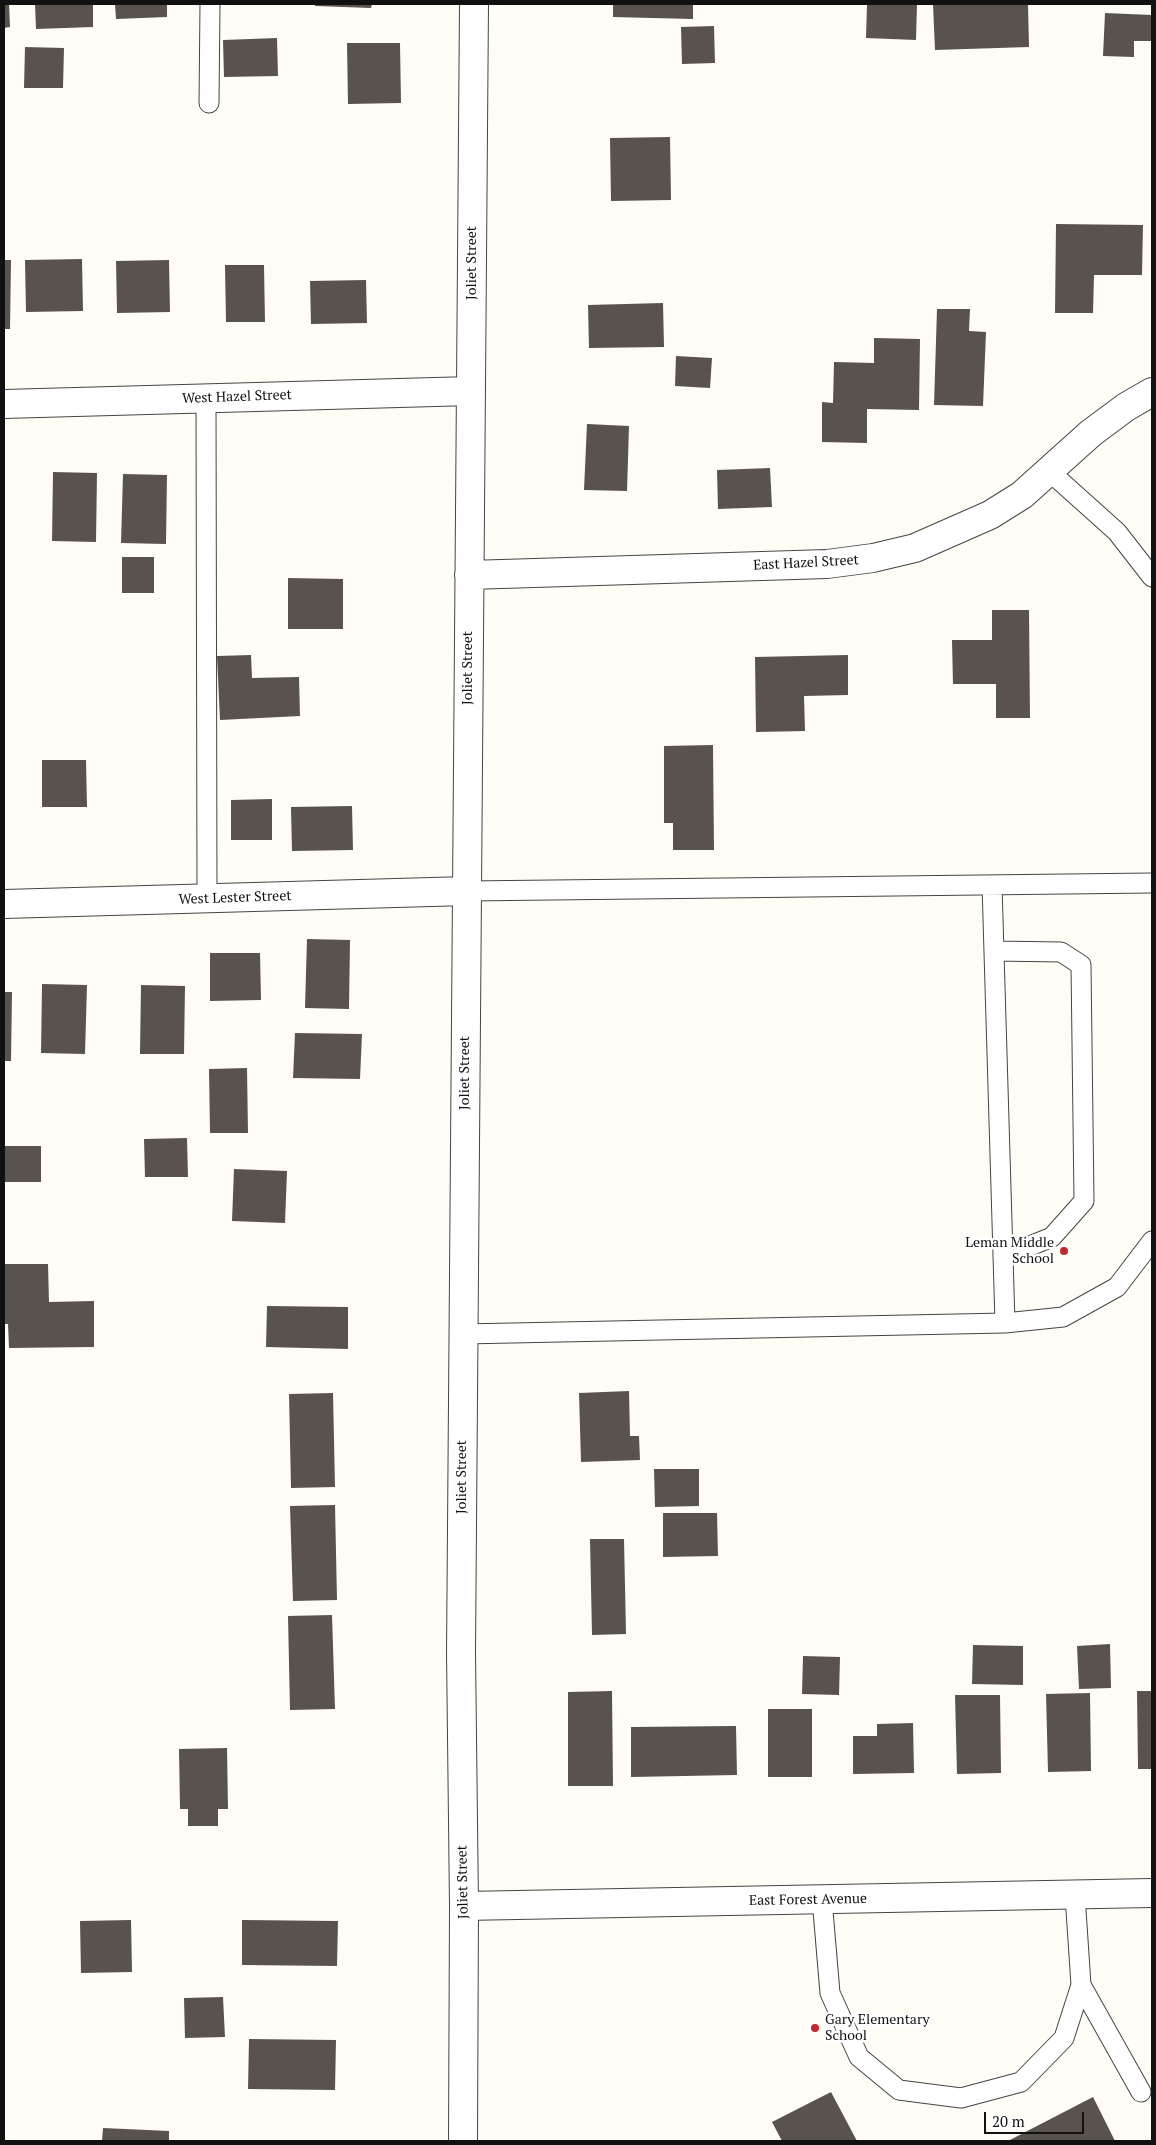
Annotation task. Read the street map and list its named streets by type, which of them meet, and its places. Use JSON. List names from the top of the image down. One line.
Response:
{"streets":{"street":["Joliet Street","West Hazel Street","East Hazel Street","West Lester Street","East Forest Avenue"]},"crossings":[["Joliet Street","West Hazel Street"],["Joliet Street","East Hazel Street"],["Joliet Street","West Lester Street"],["Joliet Street","East Forest Avenue"]],"places":["Leman Middle School","Gary Elementary School"],"scale_bar":"20 m"}
